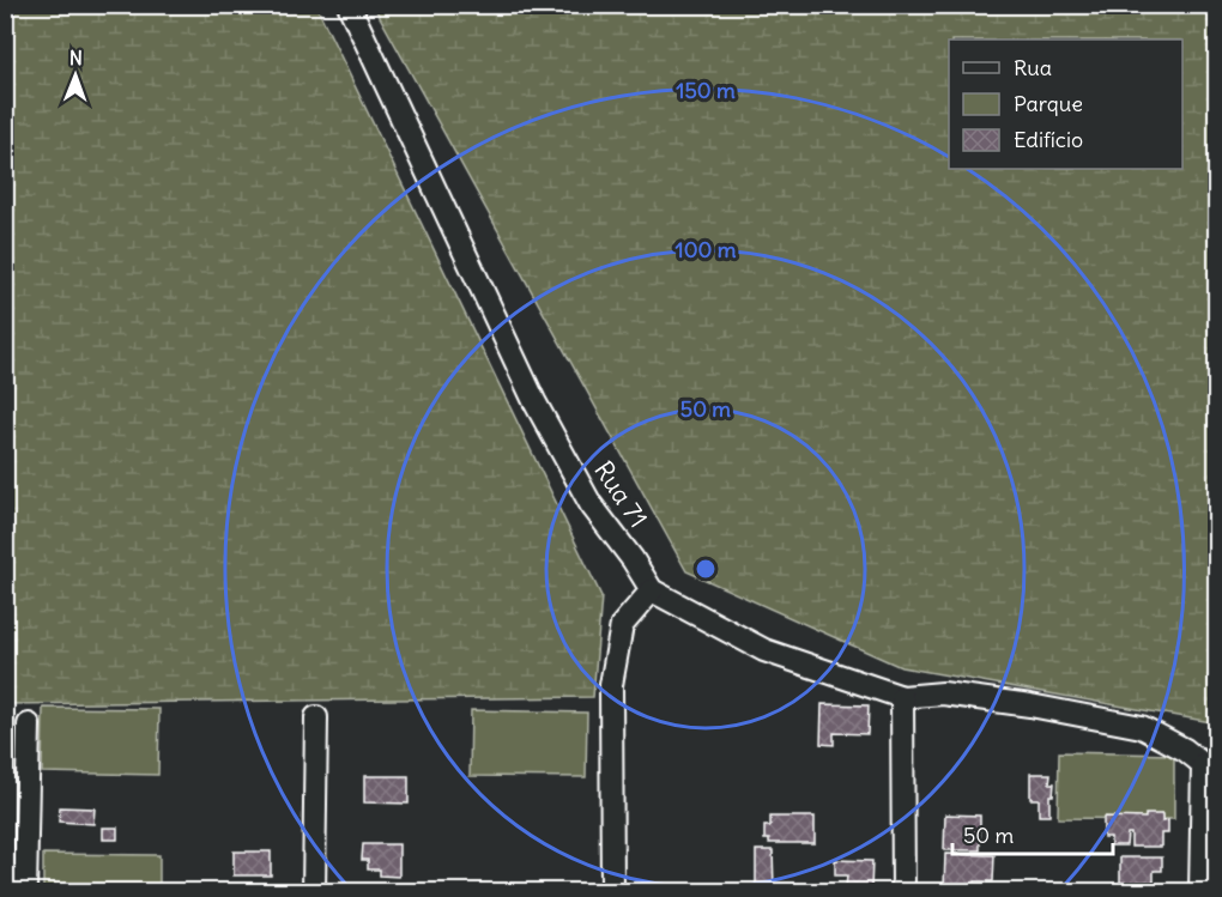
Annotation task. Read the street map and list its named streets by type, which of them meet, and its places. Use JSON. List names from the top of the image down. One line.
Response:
{"streets":{"street":["Rua 71"]},"legend":["Rua","Parque","Edifício"],"scale_bar":"50 m","north":"top","rings":["150 m","100 m","50 m"]}
